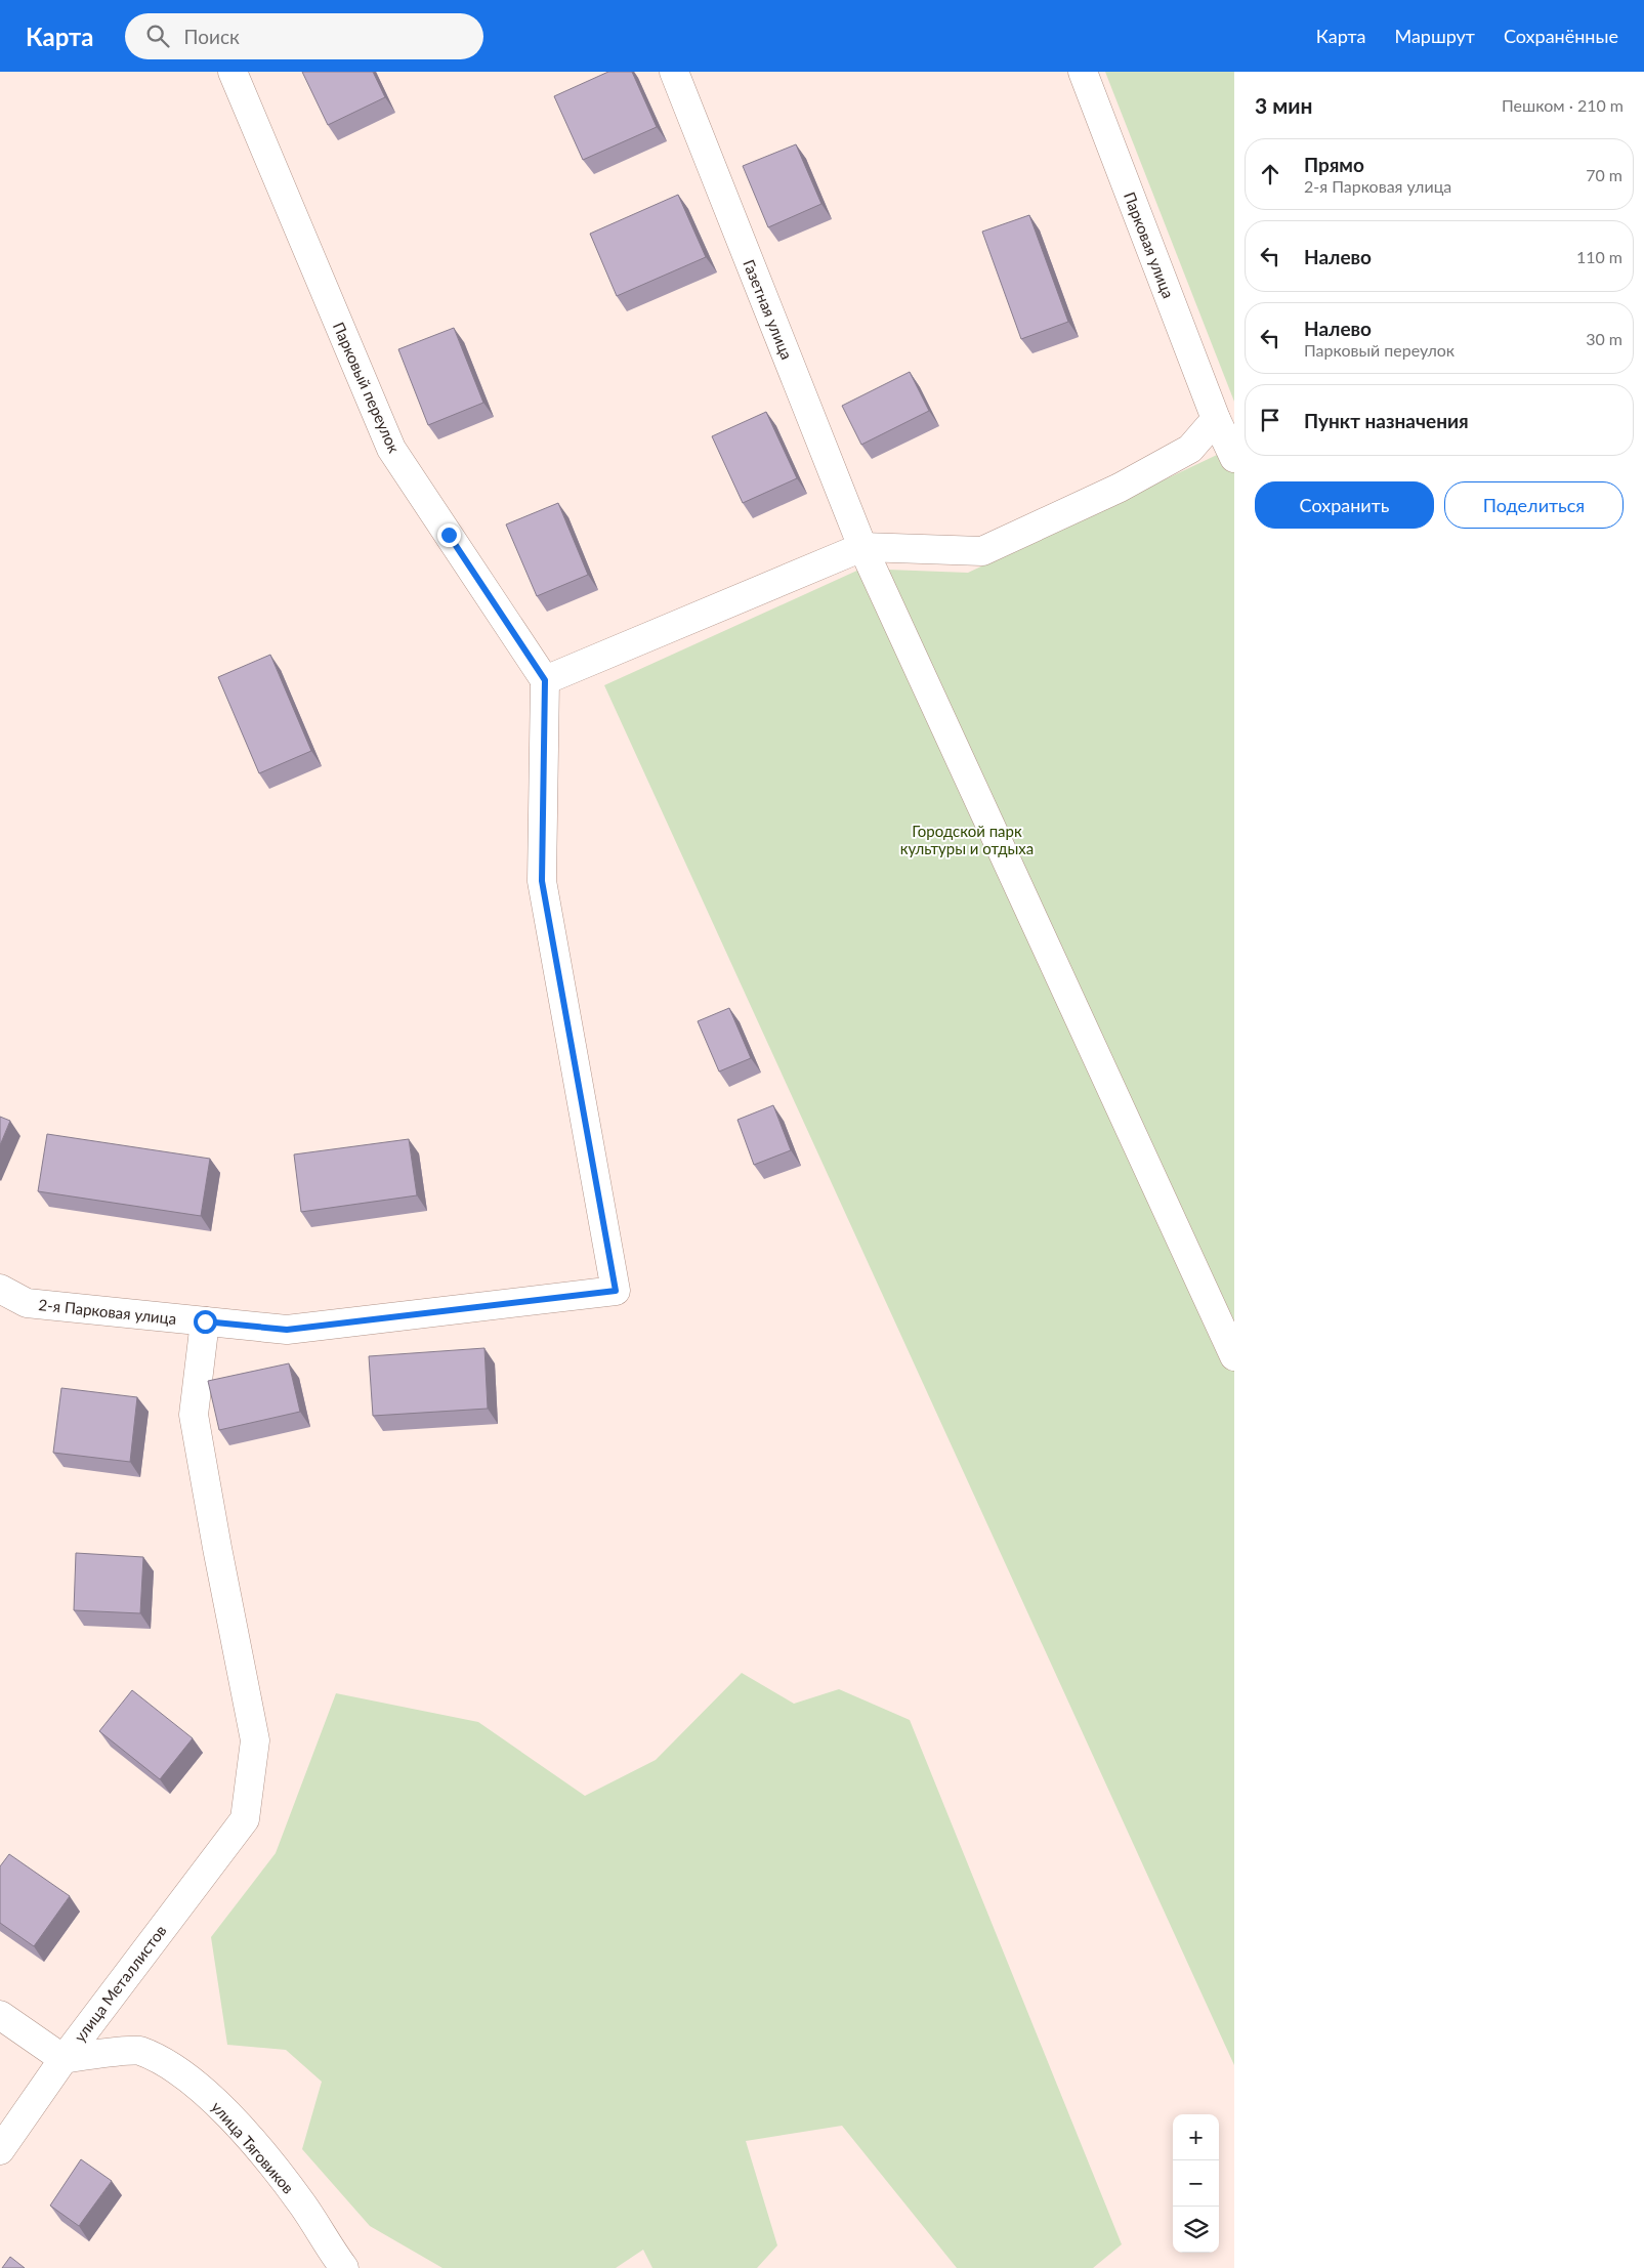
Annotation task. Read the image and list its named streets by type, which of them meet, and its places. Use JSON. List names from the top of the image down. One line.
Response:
{"streets":{"street":["Парковая улица","Газетная улица","Парковый переулок","2-я Парковая улица","улица Металлистов","улица Тяговиков"]},"crossings":[["Парковый переулок","2-я Парковая улица"],["2-я Парковая улица","улица Металлистов"],["улица Металлистов","улица Тяговиков"]],"parks":["Городской парк культуры и отдыха"],"page":{"header":"Карта","search":"Поиск","nav":["Карта","Маршрут","Сохранённые"],"heading":["3 мин","Пешком · 210 m"],"list":[["Прямо","2-я Парковая улица","70 m"],["Налево","110 m"],["Налево","Парковый переулок","30 m"],"Пункт назначения"],"buttons":["Сохранить","Поделиться"],"map_buttons":["+","−"]}}
